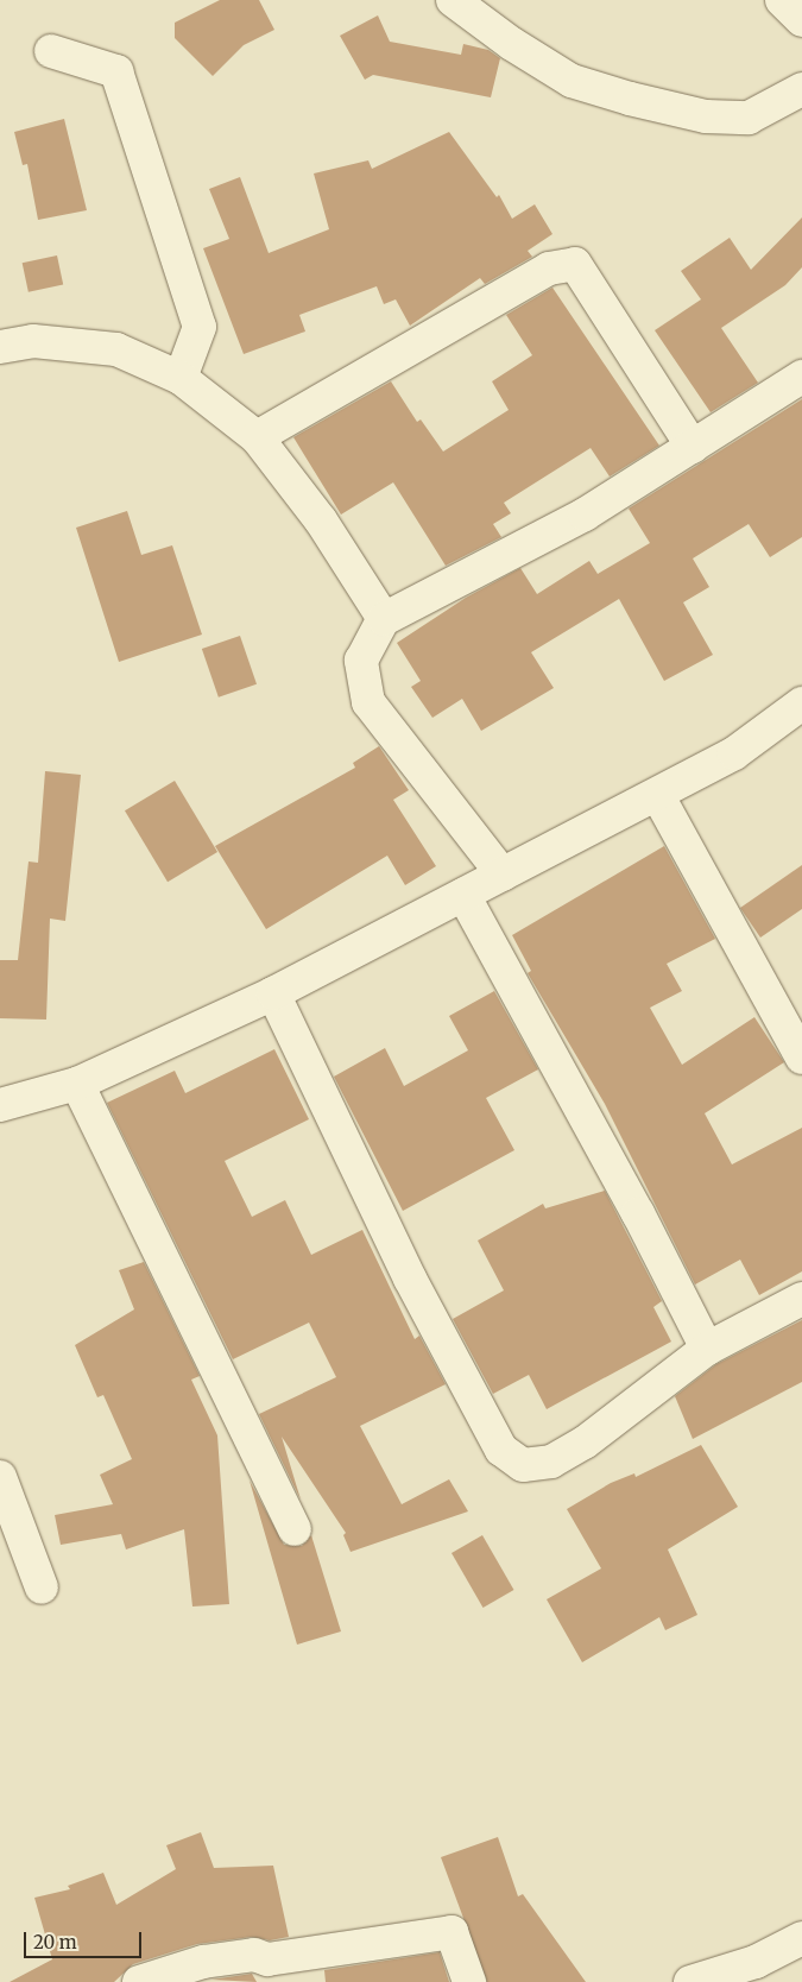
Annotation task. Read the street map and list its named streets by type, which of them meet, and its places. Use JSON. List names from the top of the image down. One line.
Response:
{"scale_bar":"20 m"}
